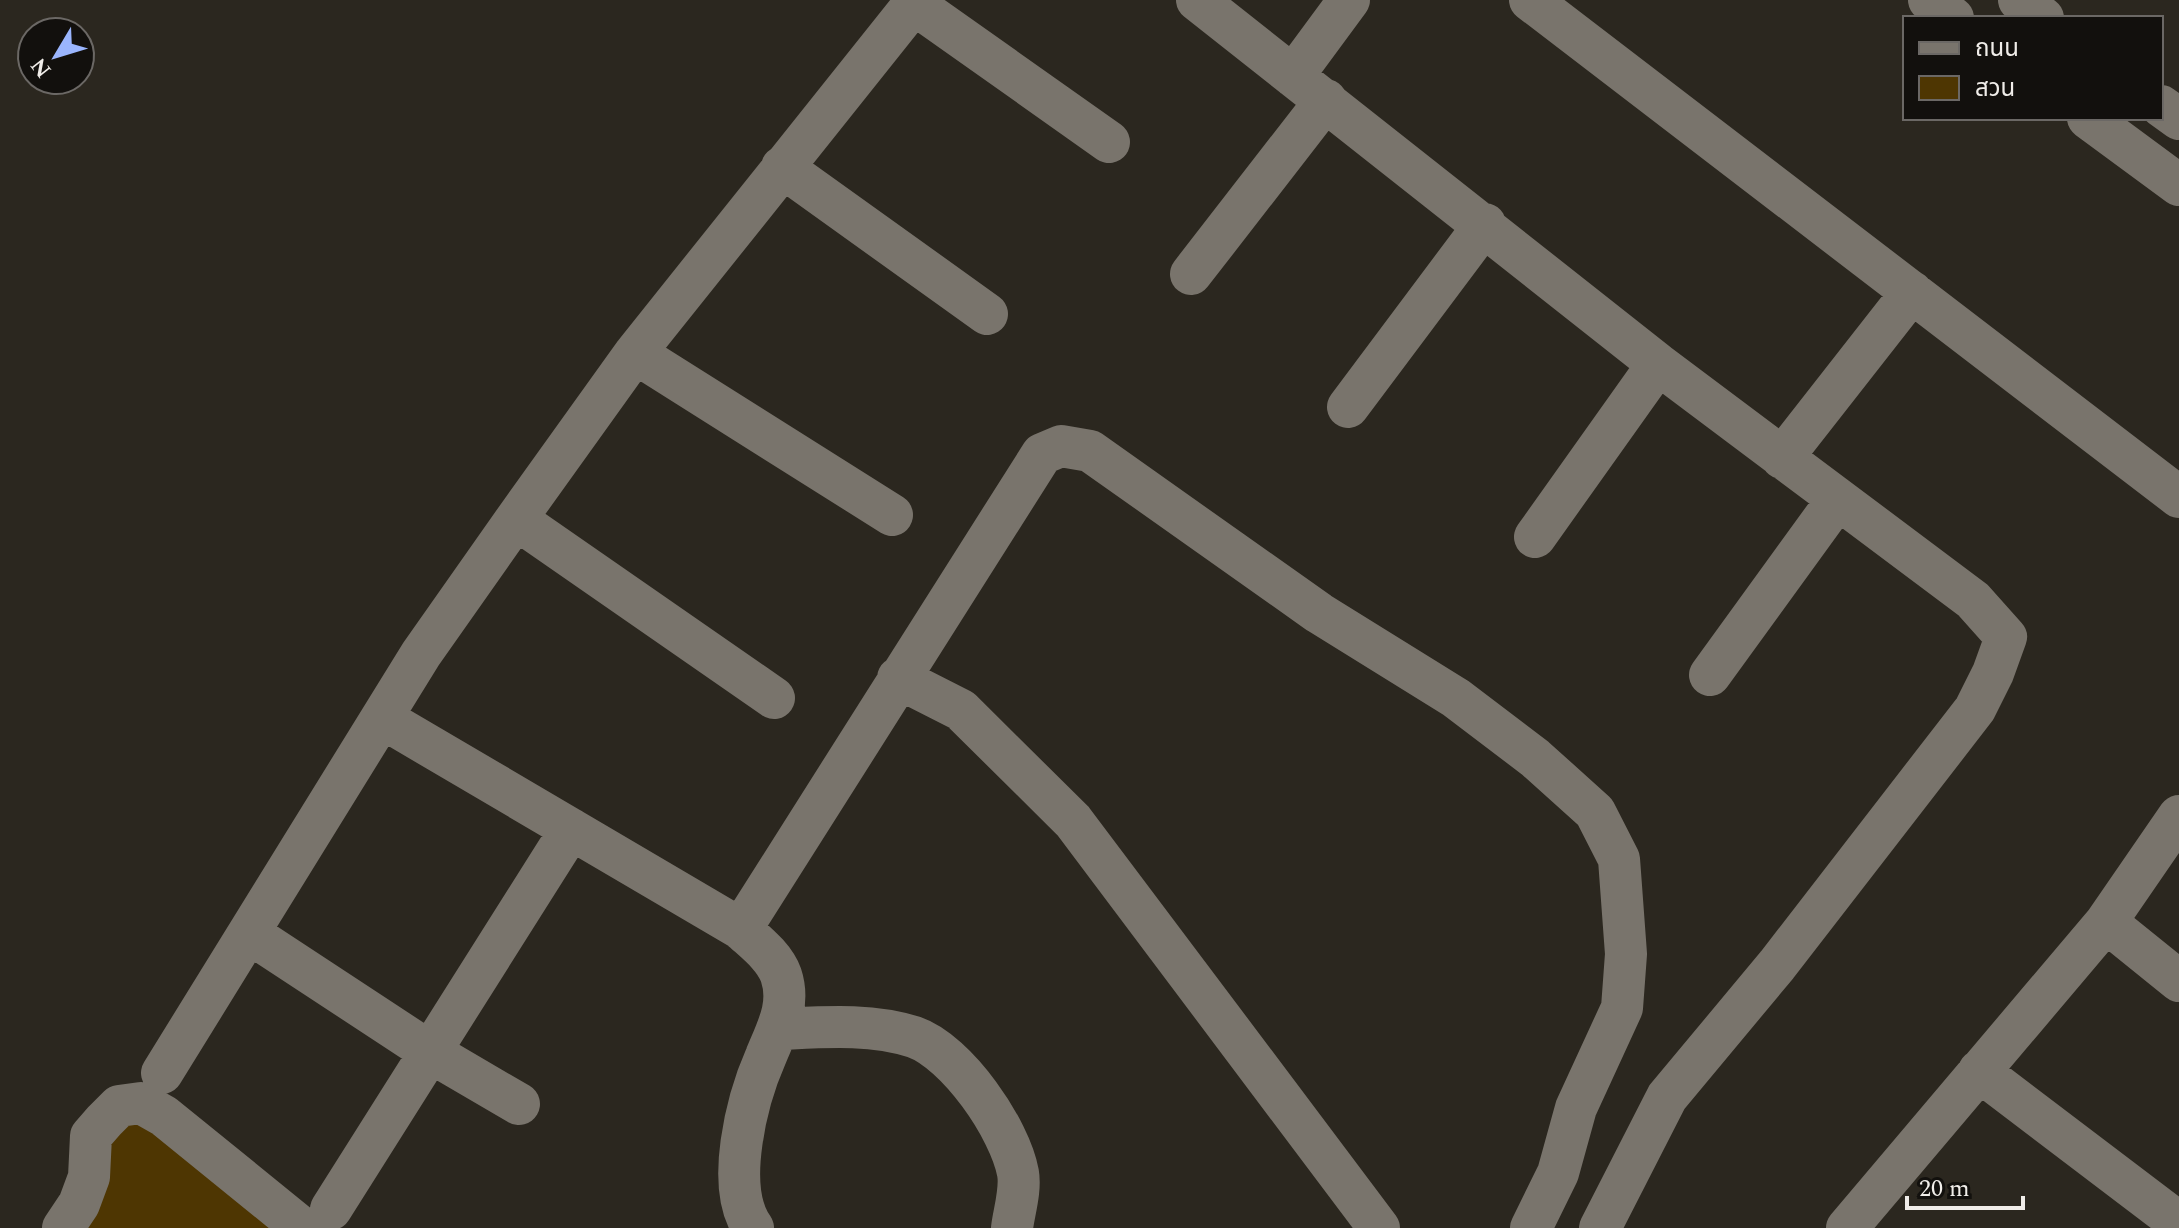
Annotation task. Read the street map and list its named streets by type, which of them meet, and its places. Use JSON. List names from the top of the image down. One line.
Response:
{"legend":["ถนน","สวน"],"scale_bar":"20 m","north":"bottom left"}
